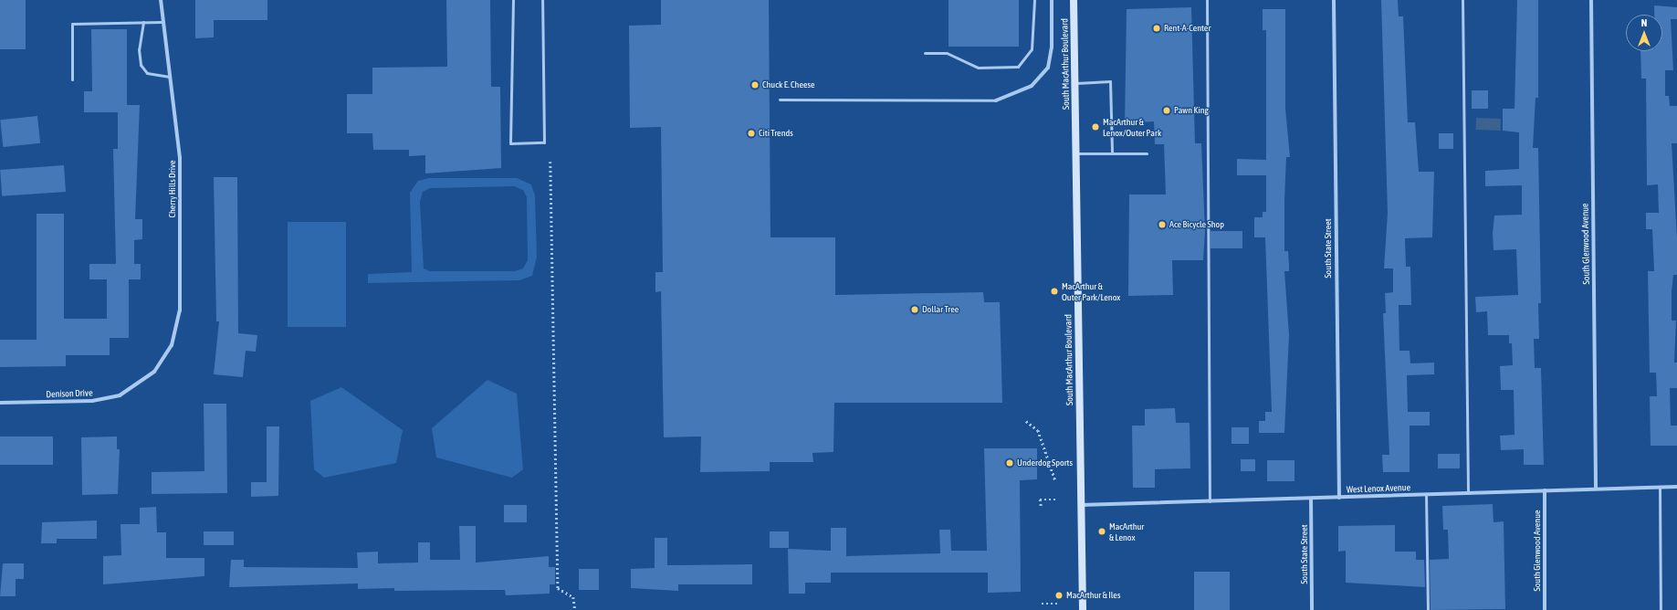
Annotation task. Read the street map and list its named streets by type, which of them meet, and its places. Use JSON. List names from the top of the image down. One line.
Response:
{"streets":{"main road":["South MacArthur Boulevard"],"street":["Cherry Hills Drive","South Glenwood Avenue","South State Street","Denison Drive","West Lenox Avenue"]},"crossings":[["South MacArthur Boulevard","West Lenox Avenue"],["Cherry Hills Drive","Denison Drive"],["South Glenwood Avenue","West Lenox Avenue"],["South State Street","West Lenox Avenue"]],"places":["Rent-A-Center","Chuck E. Cheese","Pawn King","MacArthur & Lenox/Outer Park","Citi Trends","Ace Bicycle Shop","MacArthur & Outer Park/Lenox","Dollar Tree","Underdog Sports","MacArthur & Lenox","MacArthur & Iles"],"north":"top"}
